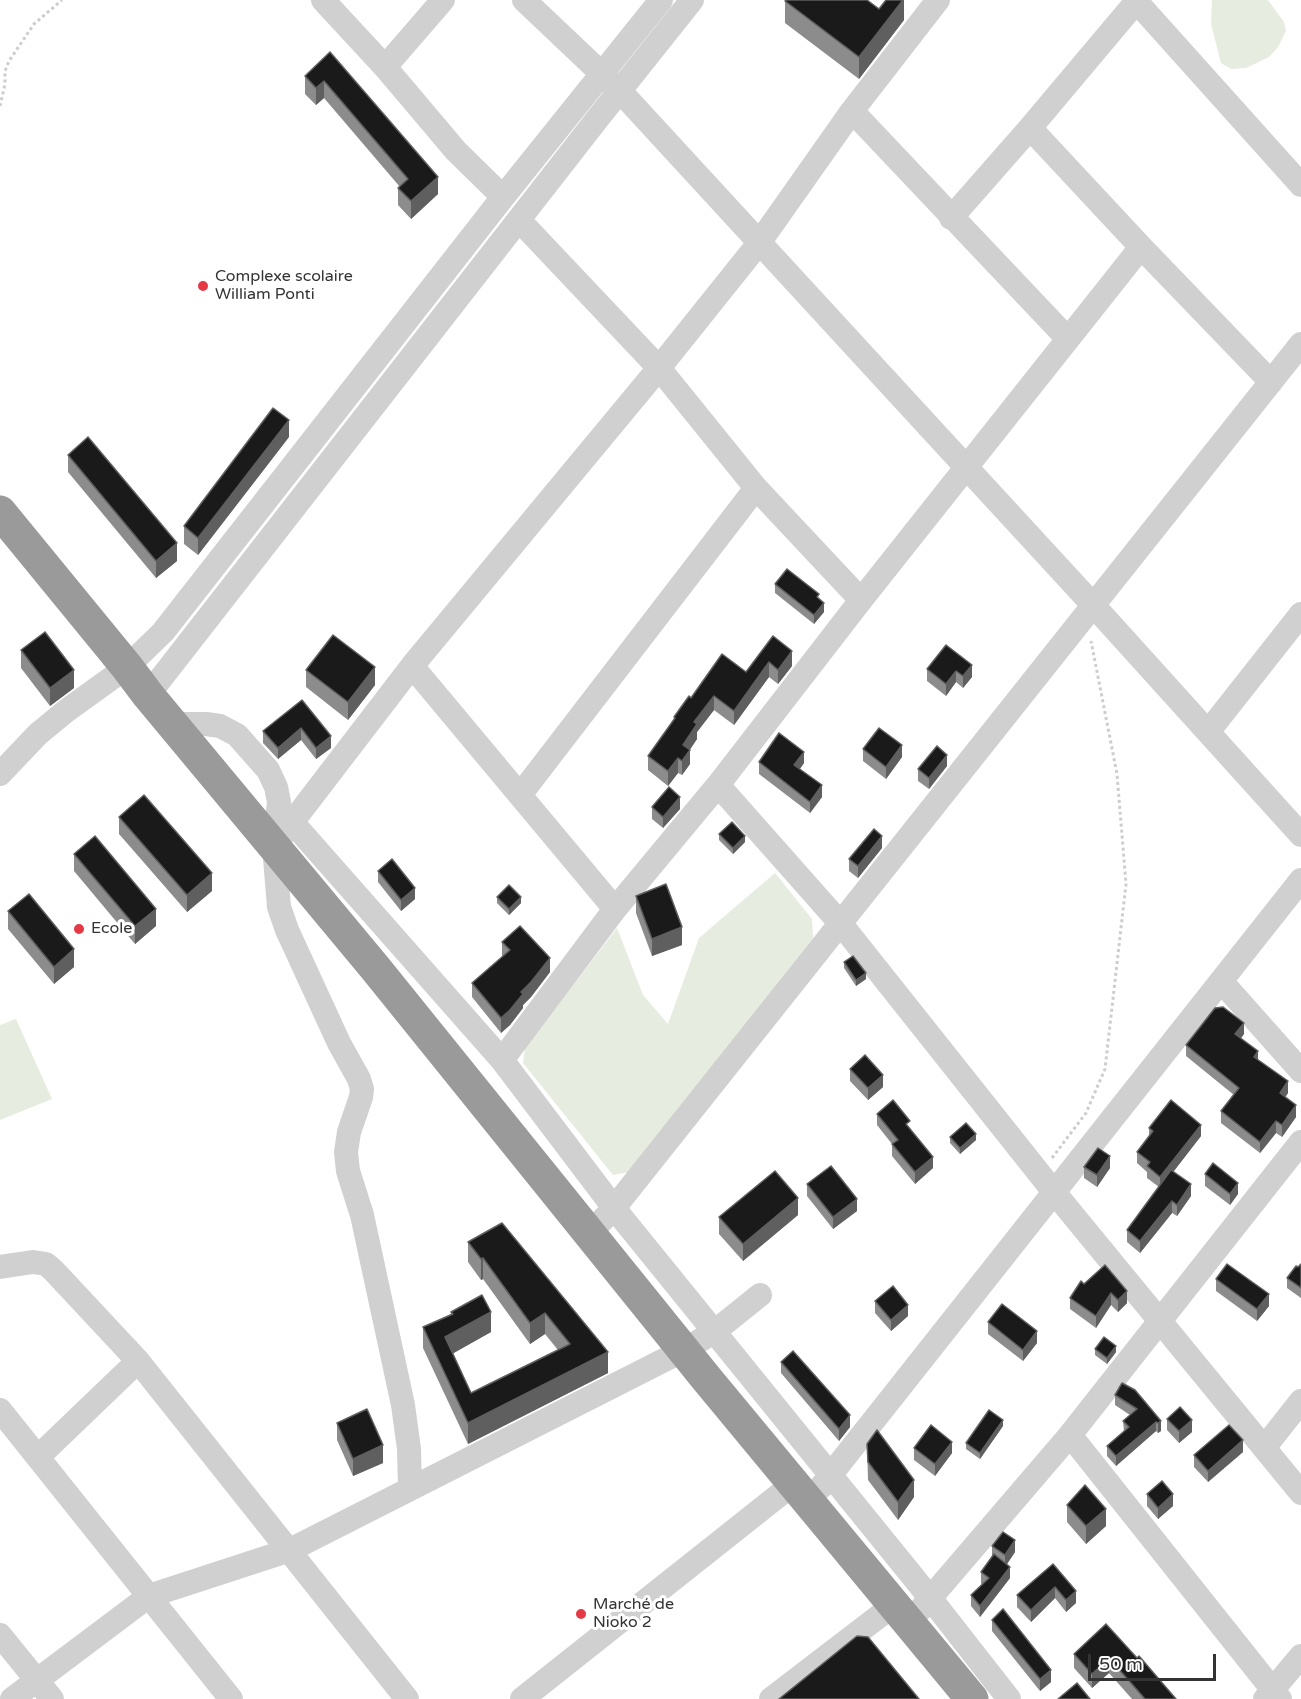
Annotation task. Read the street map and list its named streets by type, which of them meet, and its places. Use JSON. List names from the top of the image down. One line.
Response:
{"places":["Complexe scolaire William Ponti","Ecole","Marché de Nioko 2"],"scale_bar":"50 m"}
